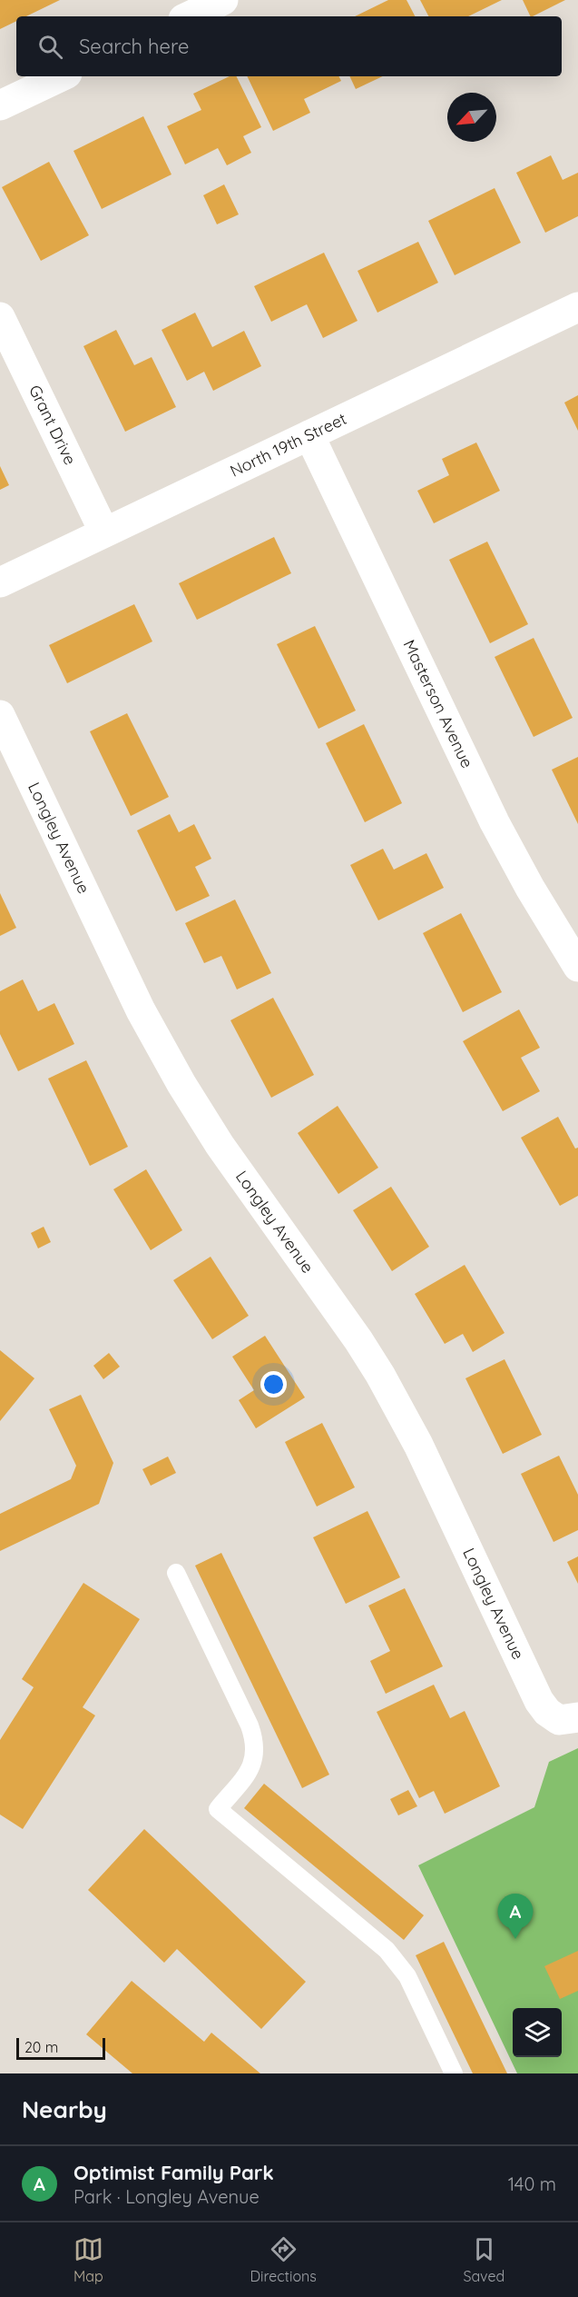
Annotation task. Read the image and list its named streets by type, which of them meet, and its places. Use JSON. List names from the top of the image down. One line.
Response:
{"streets":{"street":["Grant Drive","North 19th Street","Masterson Avenue","Longley Avenue"]},"crossings":[["Grant Drive","North 19th Street"],["North 19th Street","Masterson Avenue"]],"scale_bar":"20 m","north":"bottom left","page":{"search":"Search here","pins":"A","scale":"20 m","heading":"Nearby","list":[{"mark":"A","name":"Optimist Family Park","note":"Park · Longley Avenue","value":"140 m"}],"nav":["Map","Directions","Saved"]}}
